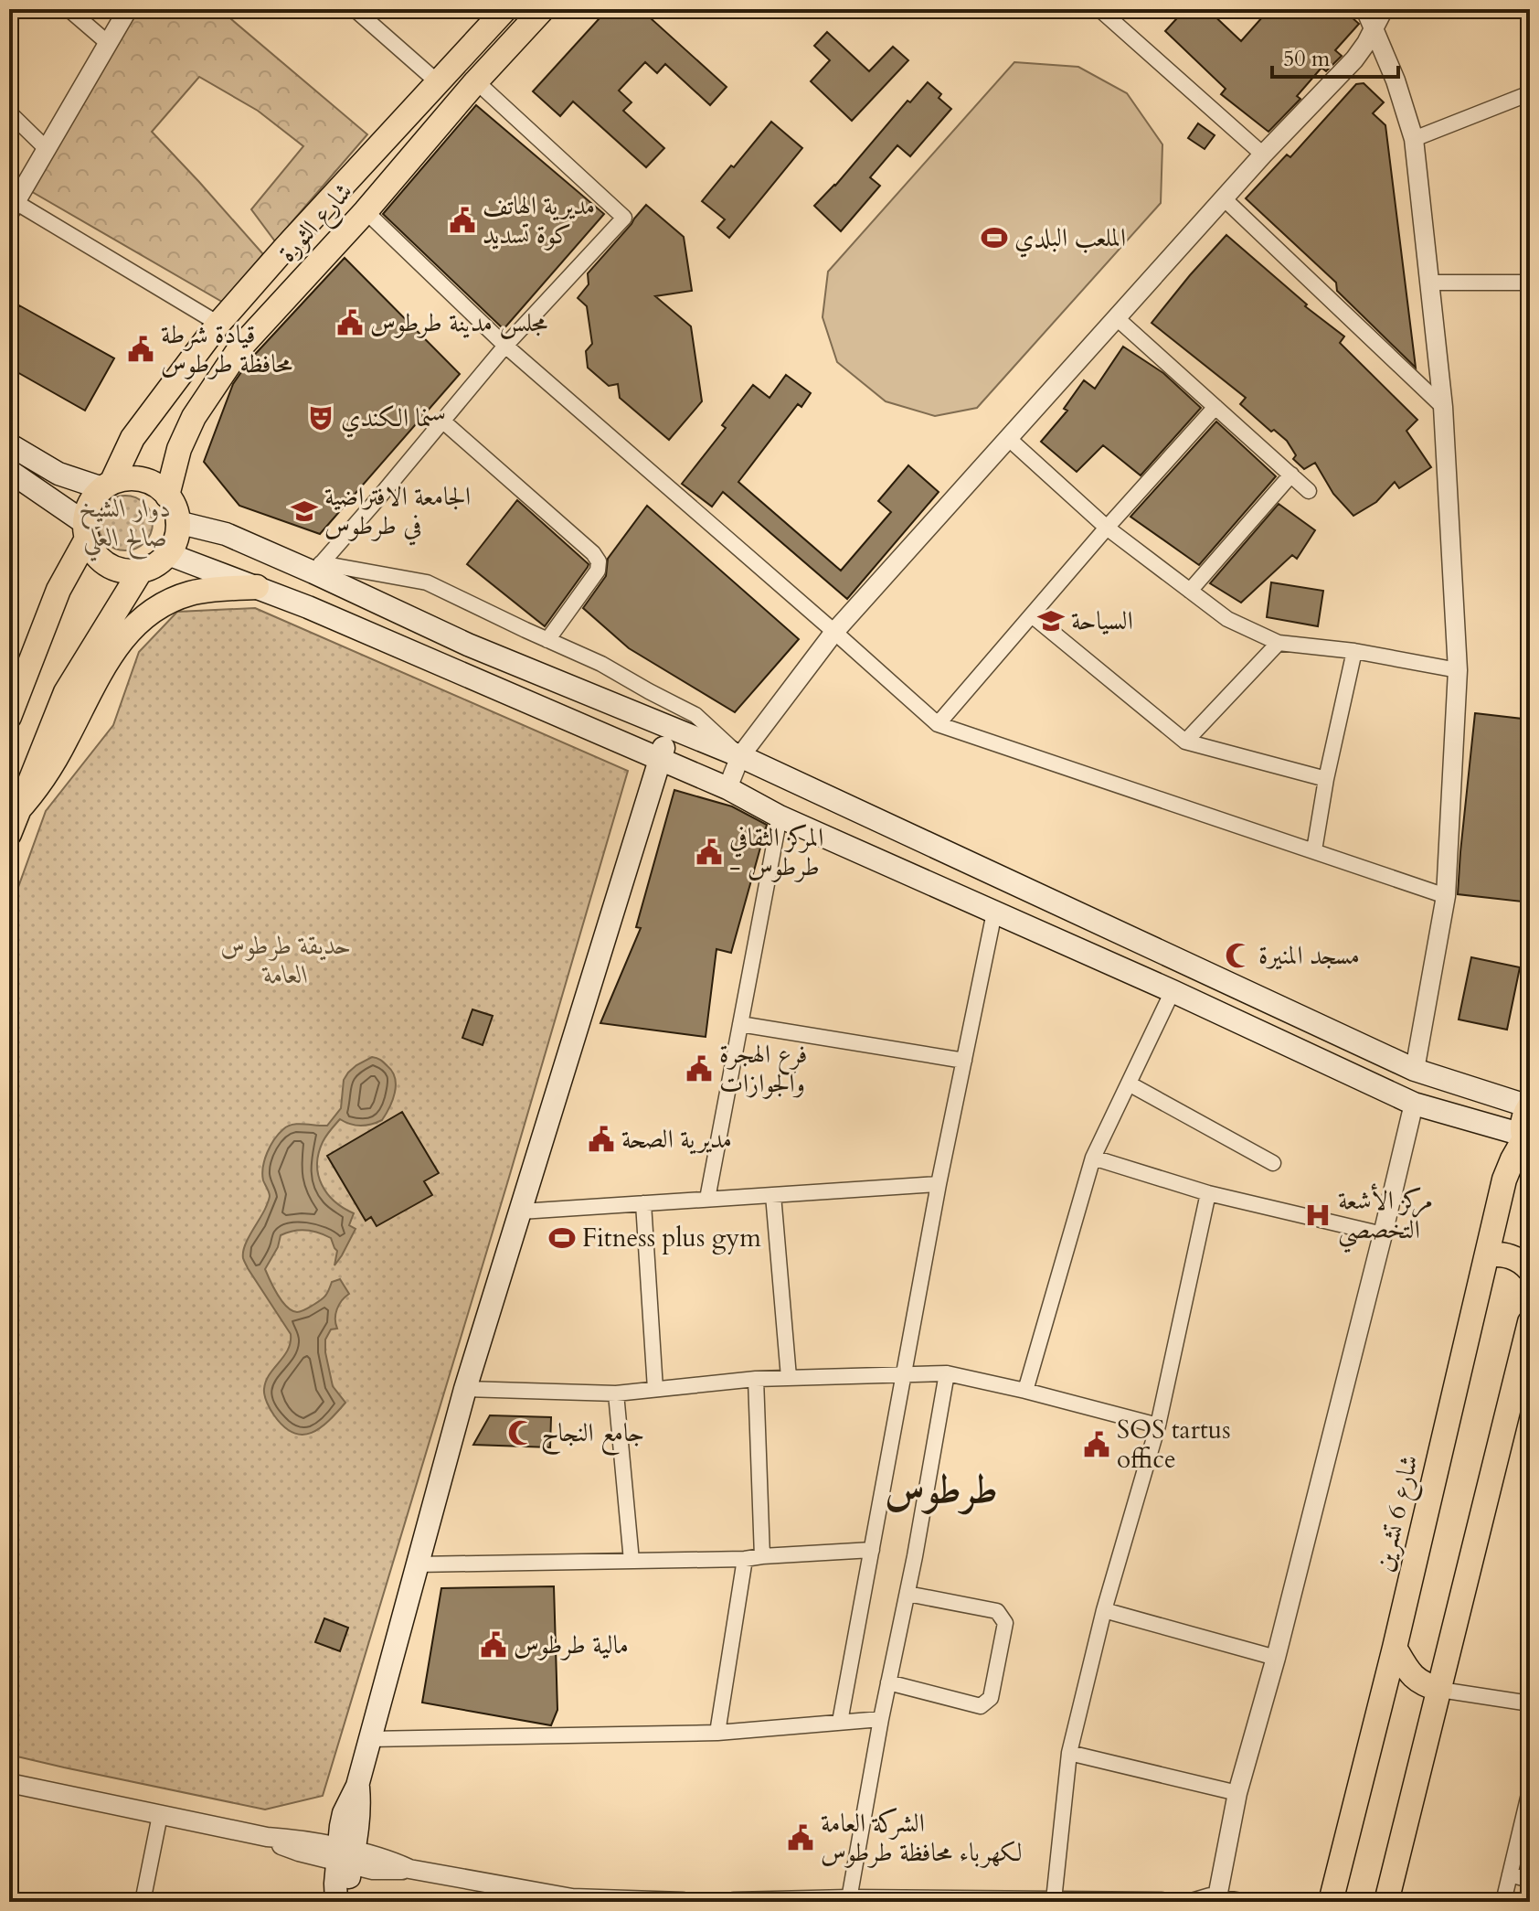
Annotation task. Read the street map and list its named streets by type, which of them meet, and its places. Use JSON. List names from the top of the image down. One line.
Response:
{"streets":{"main road":["شارع الثورة","شارع 6 تشرين"]},"districts":["طرطوس"],"parks":["دوار الشيخ صالح العلي","حديقة طرطوس العامة"],"places":{"public building":["مديرية الهاتف كوة تسديد","مجلس مدينة طرطوس","قيادة شرطة محافظة طرطوس","المركز الثقافي - طرطوس","فرع الهجرة والجوازات","مديرية الصحة","SOS tartus office","مالية طرطوس","الشركة العامة لكهرباء محافظة طرطوس"],"sports":["الملعب البلدي","Fitness plus gym"],"theatre":["سنما الكندي"],"school or university":["الجامعة الافتراضية في طرطوس","السياحة"],"mosque":["مسجد المنيرة","جامع النجاح"],"hospital":["مركز الأشعة التخصصي"]},"scale_bar":"50 m"}
